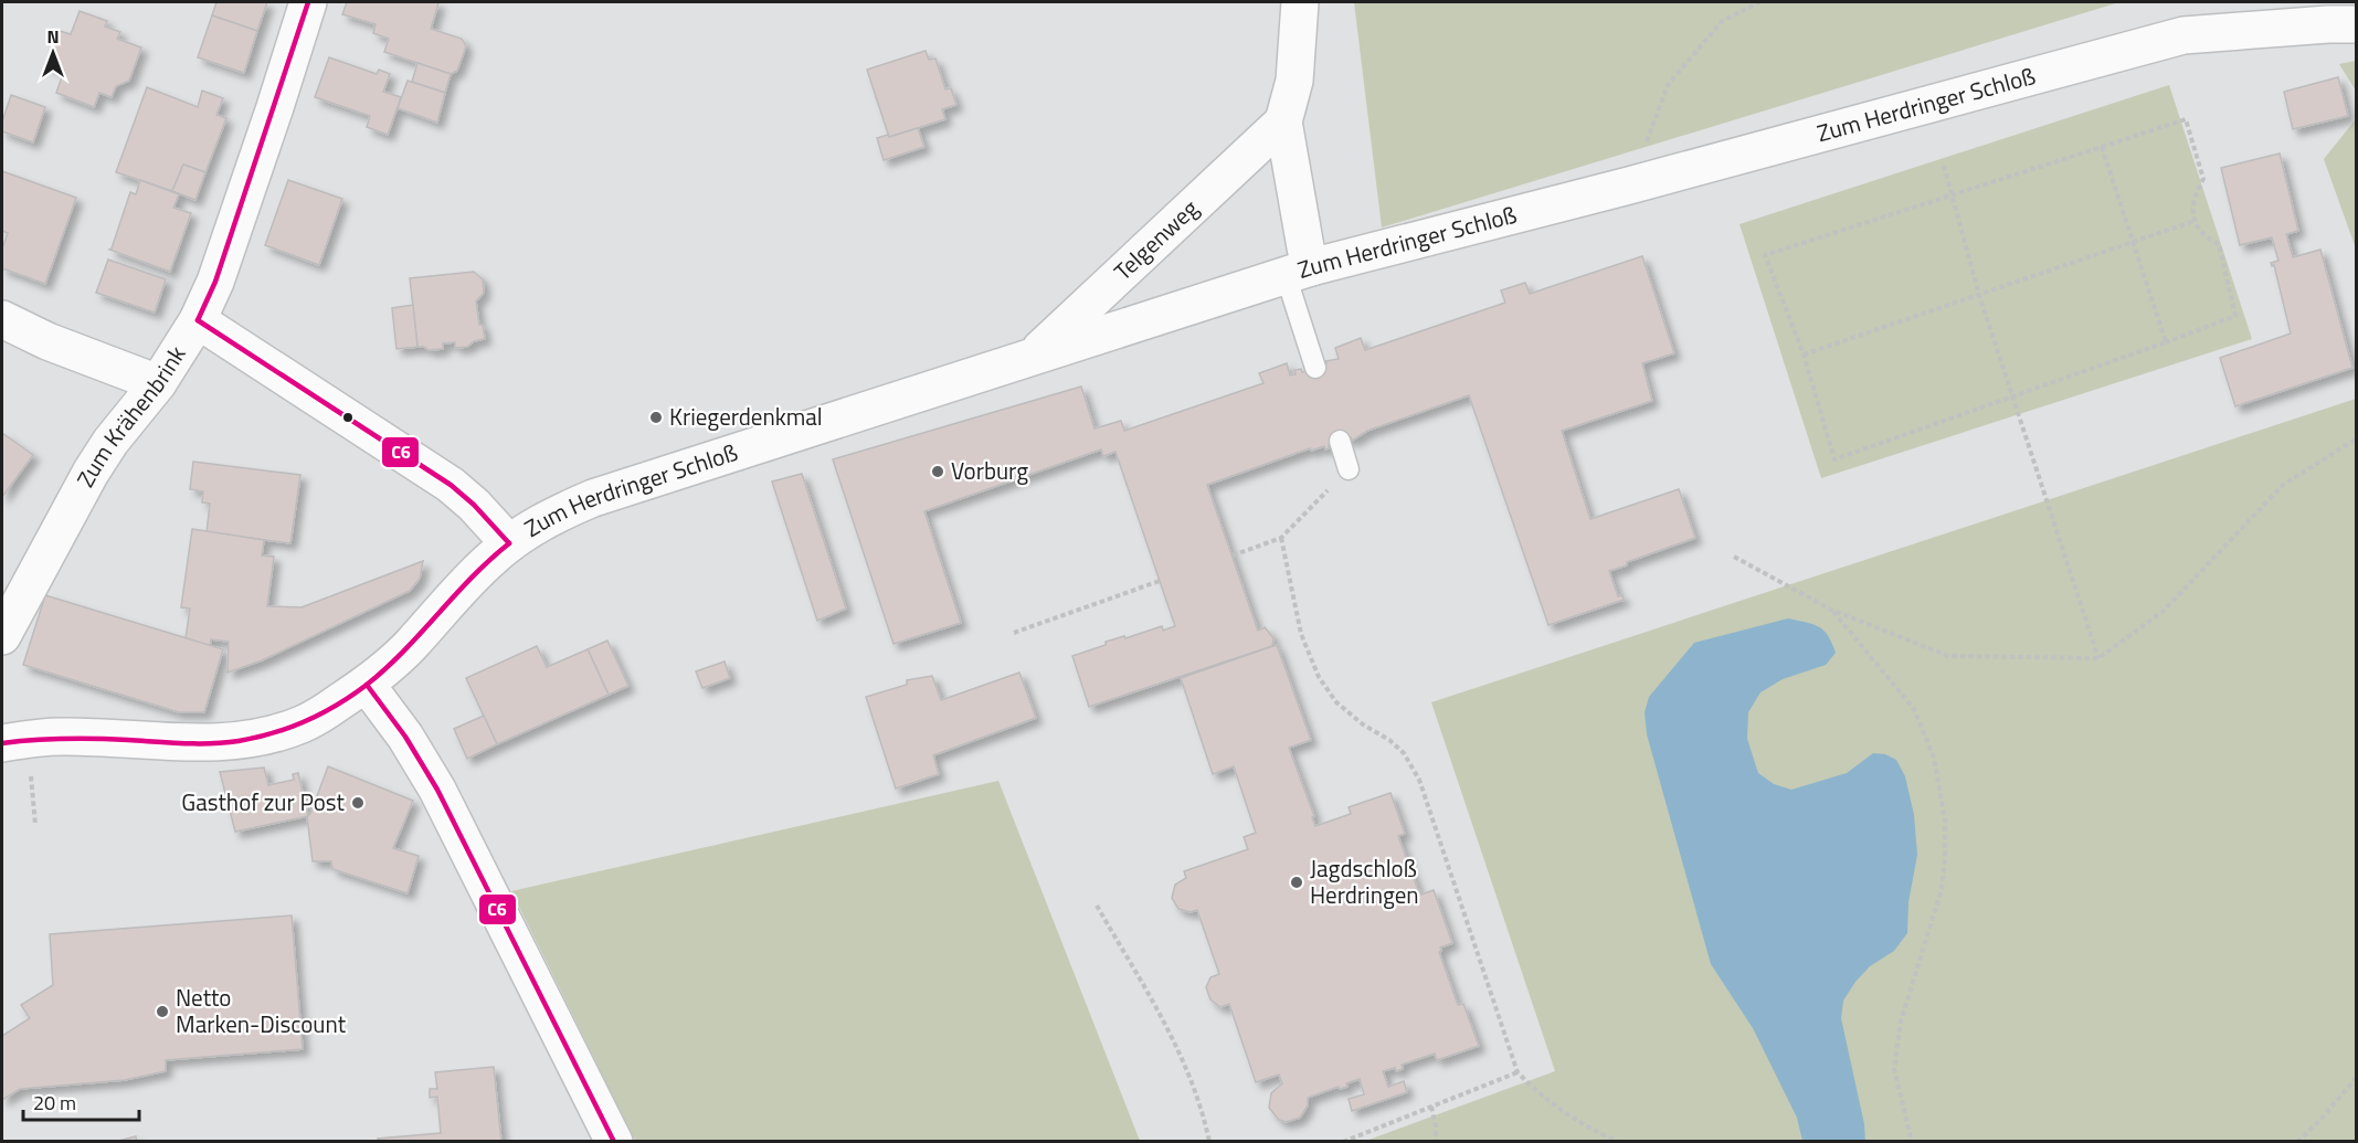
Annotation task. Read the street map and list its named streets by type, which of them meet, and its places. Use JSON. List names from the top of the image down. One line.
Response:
{"streets":{"street":["Zum Herdringer Schloß","Telgenweg","Zum Krähenbrink"]},"crossings":[["Zum Herdringer Schloß","Telgenweg"],["Zum Herdringer Schloß","Zum Krähenbrink"]],"places":["Kriegerdenkmal","Vorburg","Gasthof zur Post","Jagdschloß Herdringen","Netto Marken-Discount"],"lines":["transit line C6"],"scale_bar":"20 m","north":"top"}
